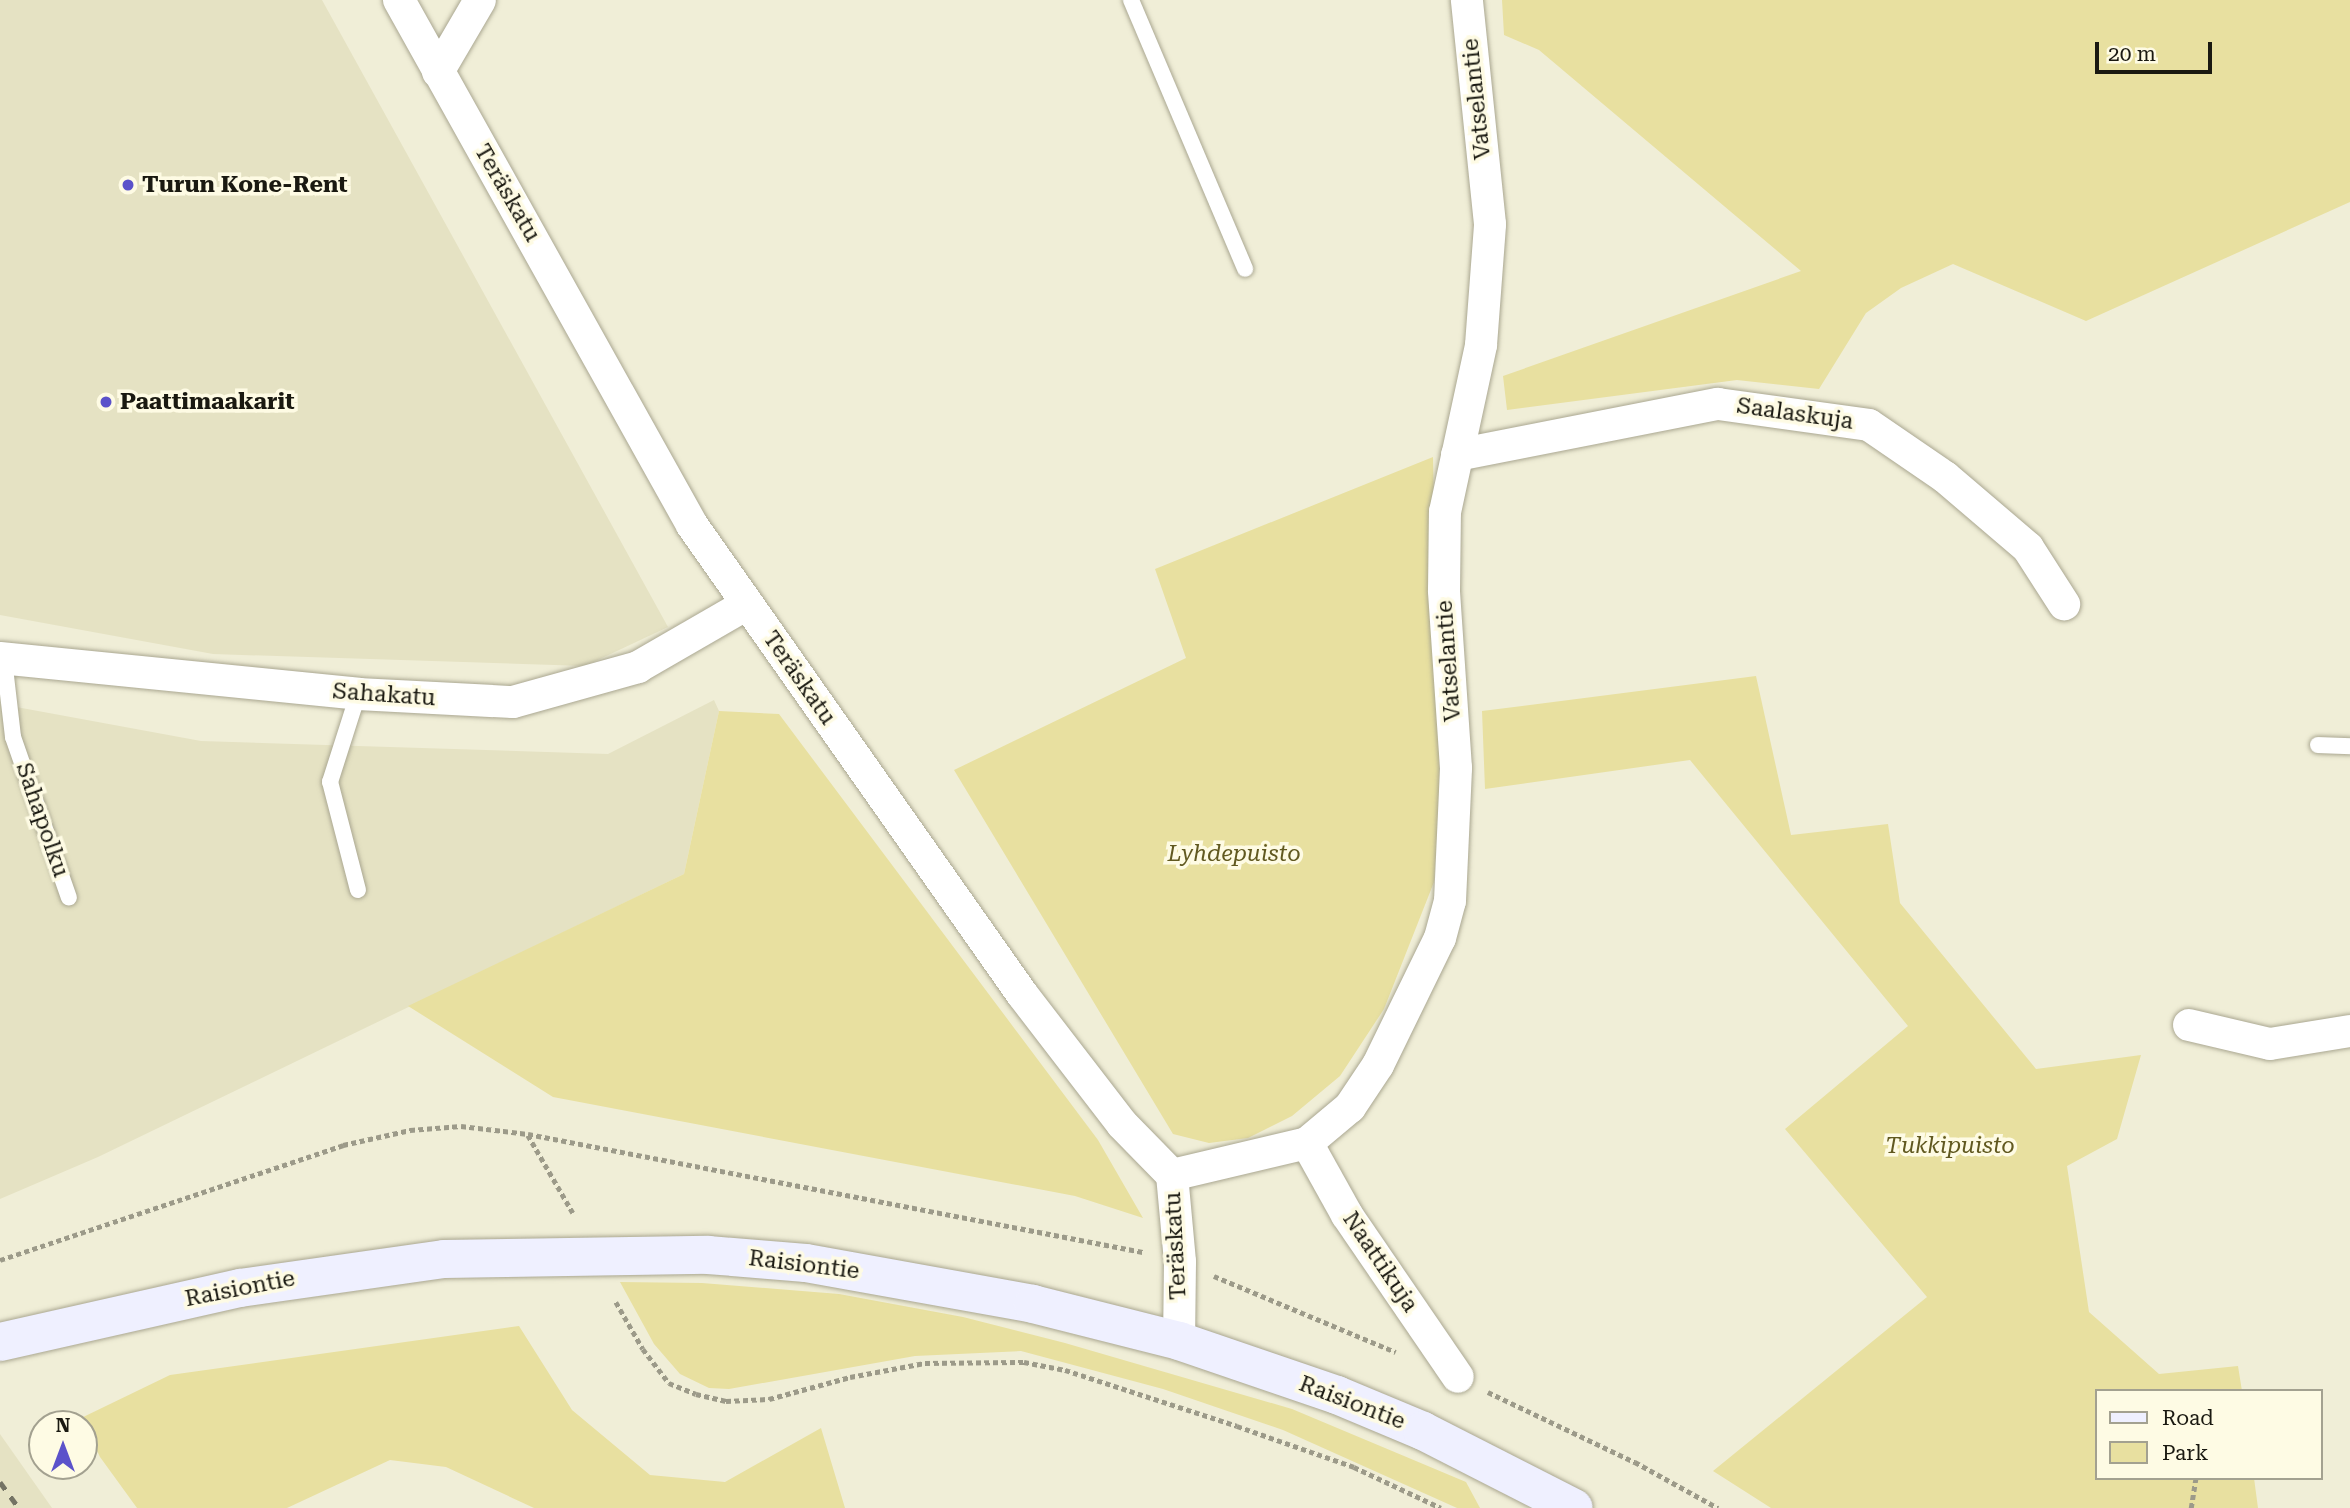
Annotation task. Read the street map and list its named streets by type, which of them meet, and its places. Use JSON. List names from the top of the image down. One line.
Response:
{"streets":{"main road":["Raisiontie"],"street":["Vatselantie","Teräskatu","Saalaskuja","Sahakatu","Naattikuja"],"lane":["Sahapolku"]},"crossings":[["Vatselantie","Teräskatu"],["Vatselantie","Saalaskuja"],["Vatselantie","Naattikuja"],["Teräskatu","Sahakatu"],["Teräskatu","Raisiontie"],["Sahakatu","Sahapolku"]],"parks":["Lyhdepuisto","Tukkipuisto"],"places":["Turun Kone-Rent","Paattimaakarit"],"legend":["Road","Park"],"scale_bar":"20 m","north":"top"}
